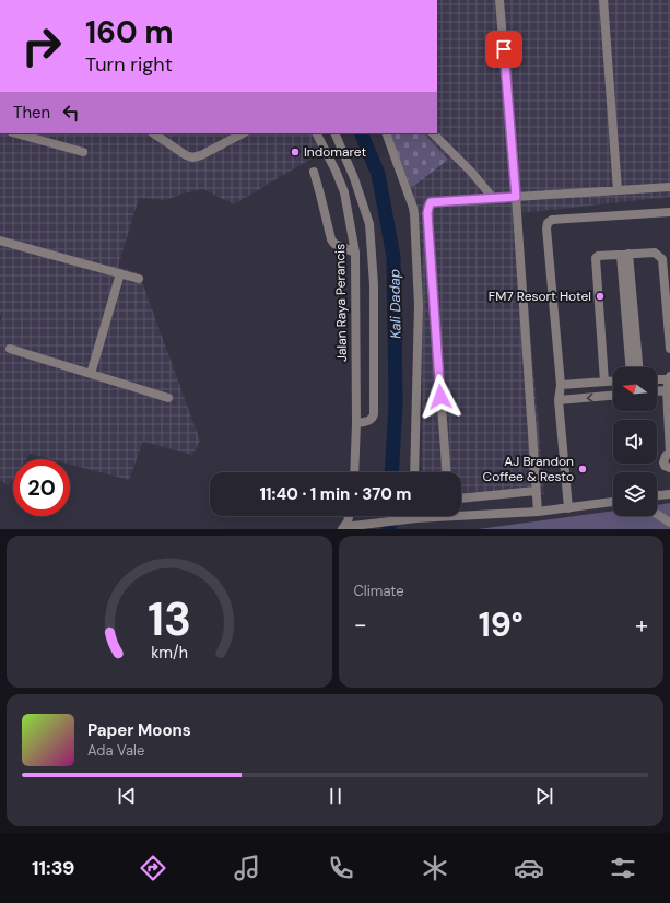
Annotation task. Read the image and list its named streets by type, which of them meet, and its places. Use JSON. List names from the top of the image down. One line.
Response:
{"streets":{"street":["Jalan Raya Perancis"]},"water":["Kali Dadap"],"places":["Indomaret","FM7 Resort Hotel","AJ Brandon Coffee & Resto"],"north":"left","page":{"turn":["160 m","Turn right"],"then":"Then","limit":"20","trip":"11:40 · 1 min · 370 m","tile":"Climate","heat":["−","19°","+"],"song":["Paper Moons","Ada Vale"],"tabs":"11:39","gauge":["13","km/h"]}}
